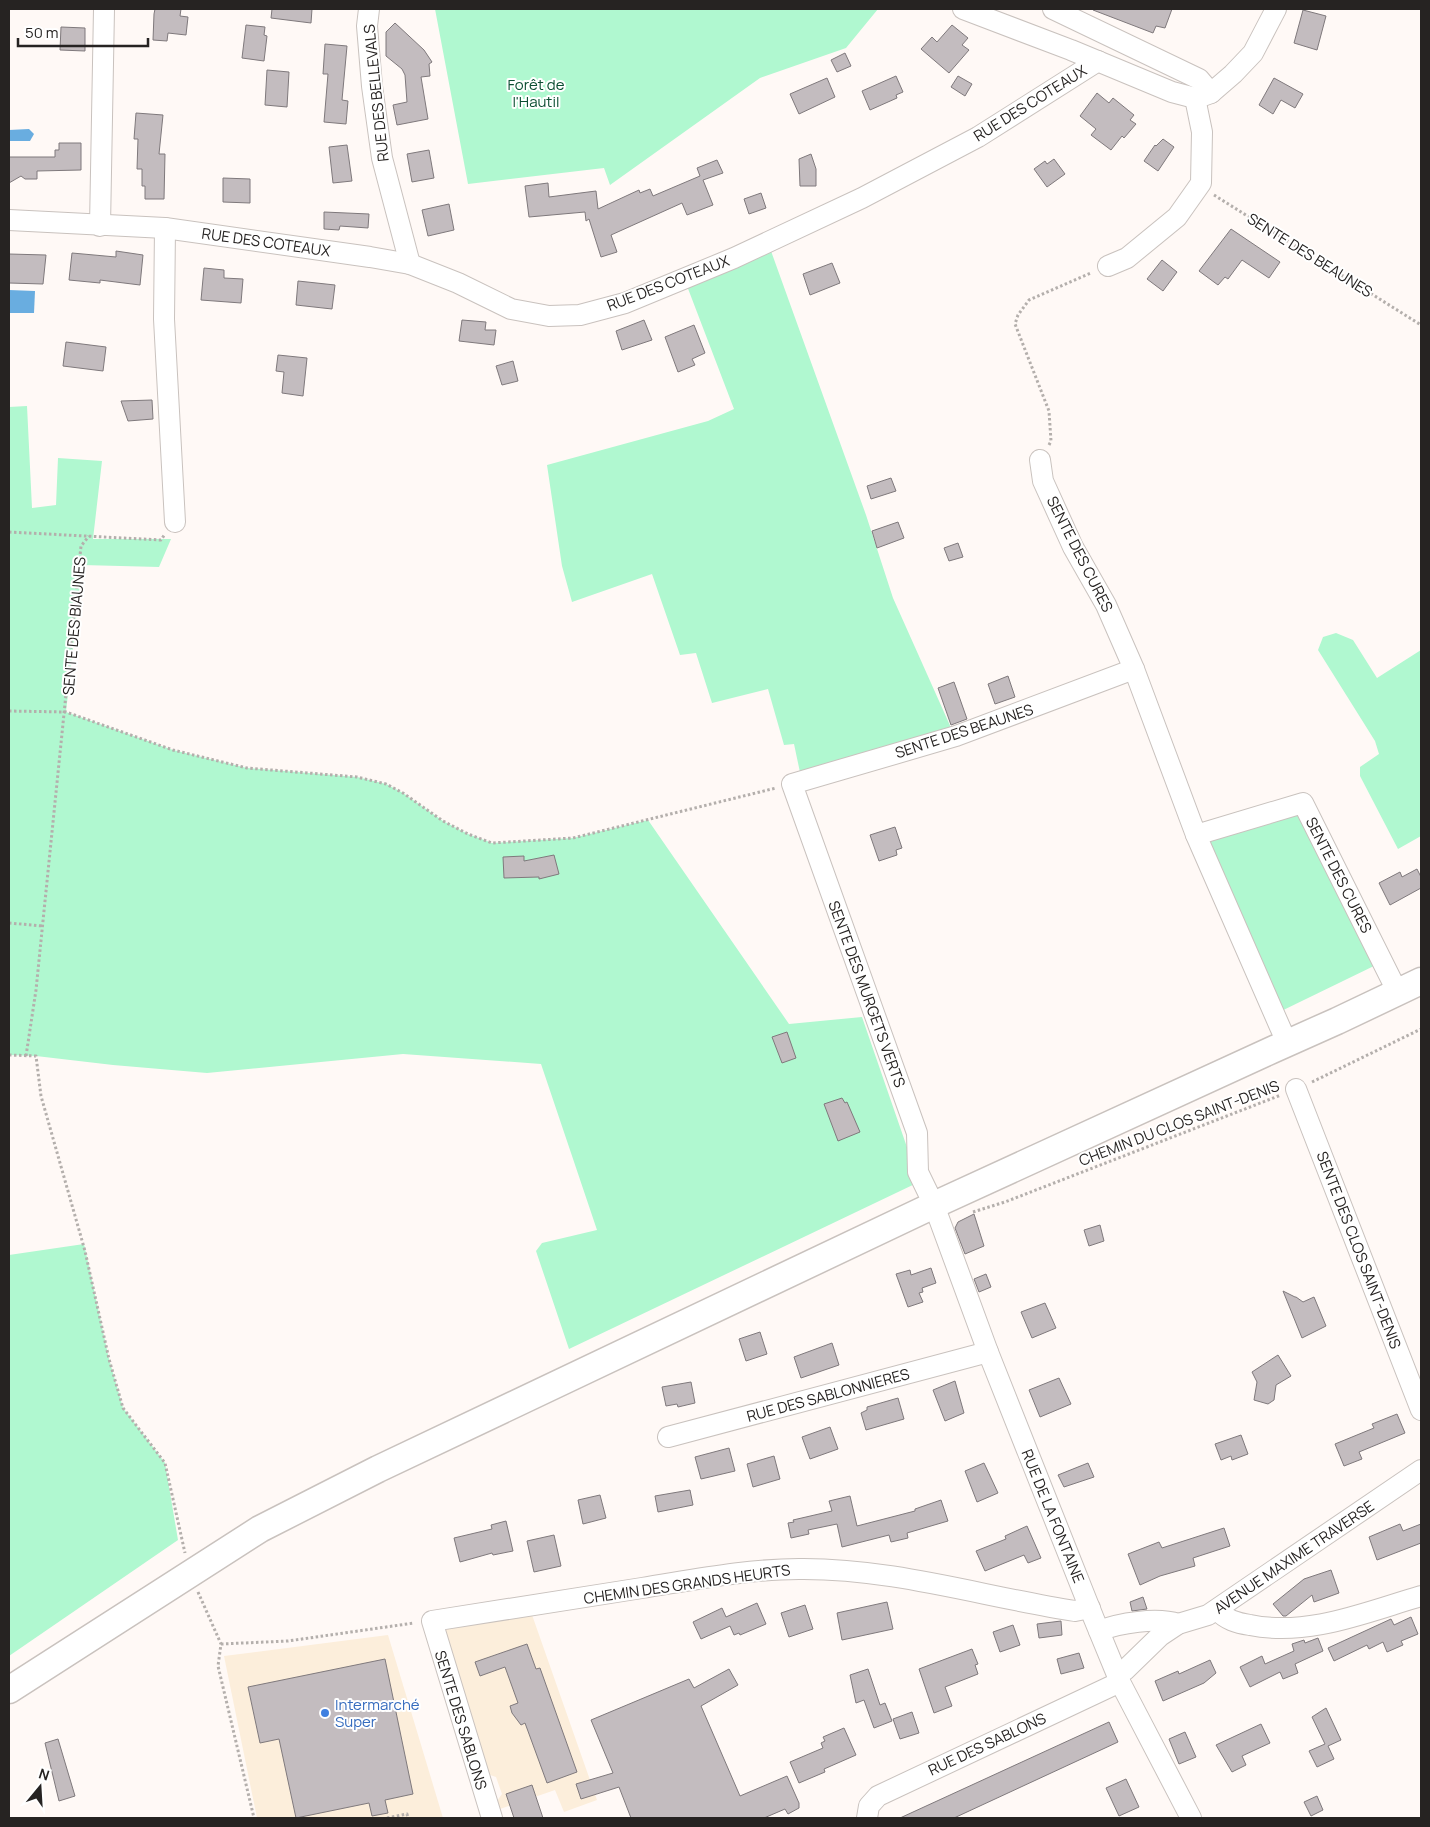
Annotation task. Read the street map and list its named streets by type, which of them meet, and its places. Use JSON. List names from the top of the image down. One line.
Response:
{"streets":{"street":["RUE DES BELLEVALS","RUE DES COTEAUX","SENTE DES BEAUNES","SENTE DES CURES","SENTE DES MURGETS VERTS","SENTE DES CLOS SAINT-DENIS","RUE DES SABLONNIERES","RUE DE LA FONTAINE","AVENUE MAXIME TRAVERSE","CHEMIN DES GRANDS HEURTS","SENTE DES SABLONS","RUE DES SABLONS"],"path":["SENTE DES BIAUNES","CHEMIN DU CLOS SAINT-DENIS"]},"crossings":[["RUE DES BELLEVALS","RUE DES COTEAUX"],["SENTE DES BEAUNES","SENTE DES CURES"],["SENTE DES BEAUNES","SENTE DES MURGETS VERTS"],["SENTE DES MURGETS VERTS","CHEMIN DU CLOS SAINT-DENIS"],["SENTE DES MURGETS VERTS","RUE DE LA FONTAINE"],["CHEMIN DU CLOS SAINT-DENIS","SENTE DES CLOS SAINT-DENIS"],["CHEMIN DU CLOS SAINT-DENIS","RUE DE LA FONTAINE"],["RUE DES SABLONNIERES","RUE DE LA FONTAINE"],["RUE DE LA FONTAINE","AVENUE MAXIME TRAVERSE"],["RUE DE LA FONTAINE","CHEMIN DES GRANDS HEURTS"],["RUE DE LA FONTAINE","RUE DES SABLONS"],["AVENUE MAXIME TRAVERSE","RUE DES SABLONS"],["CHEMIN DES GRANDS HEURTS","SENTE DES SABLONS"]],"parks":["Forêt de l'Hautil"],"places":["Intermarché Super"],"scale_bar":"50 m","north":"top"}
